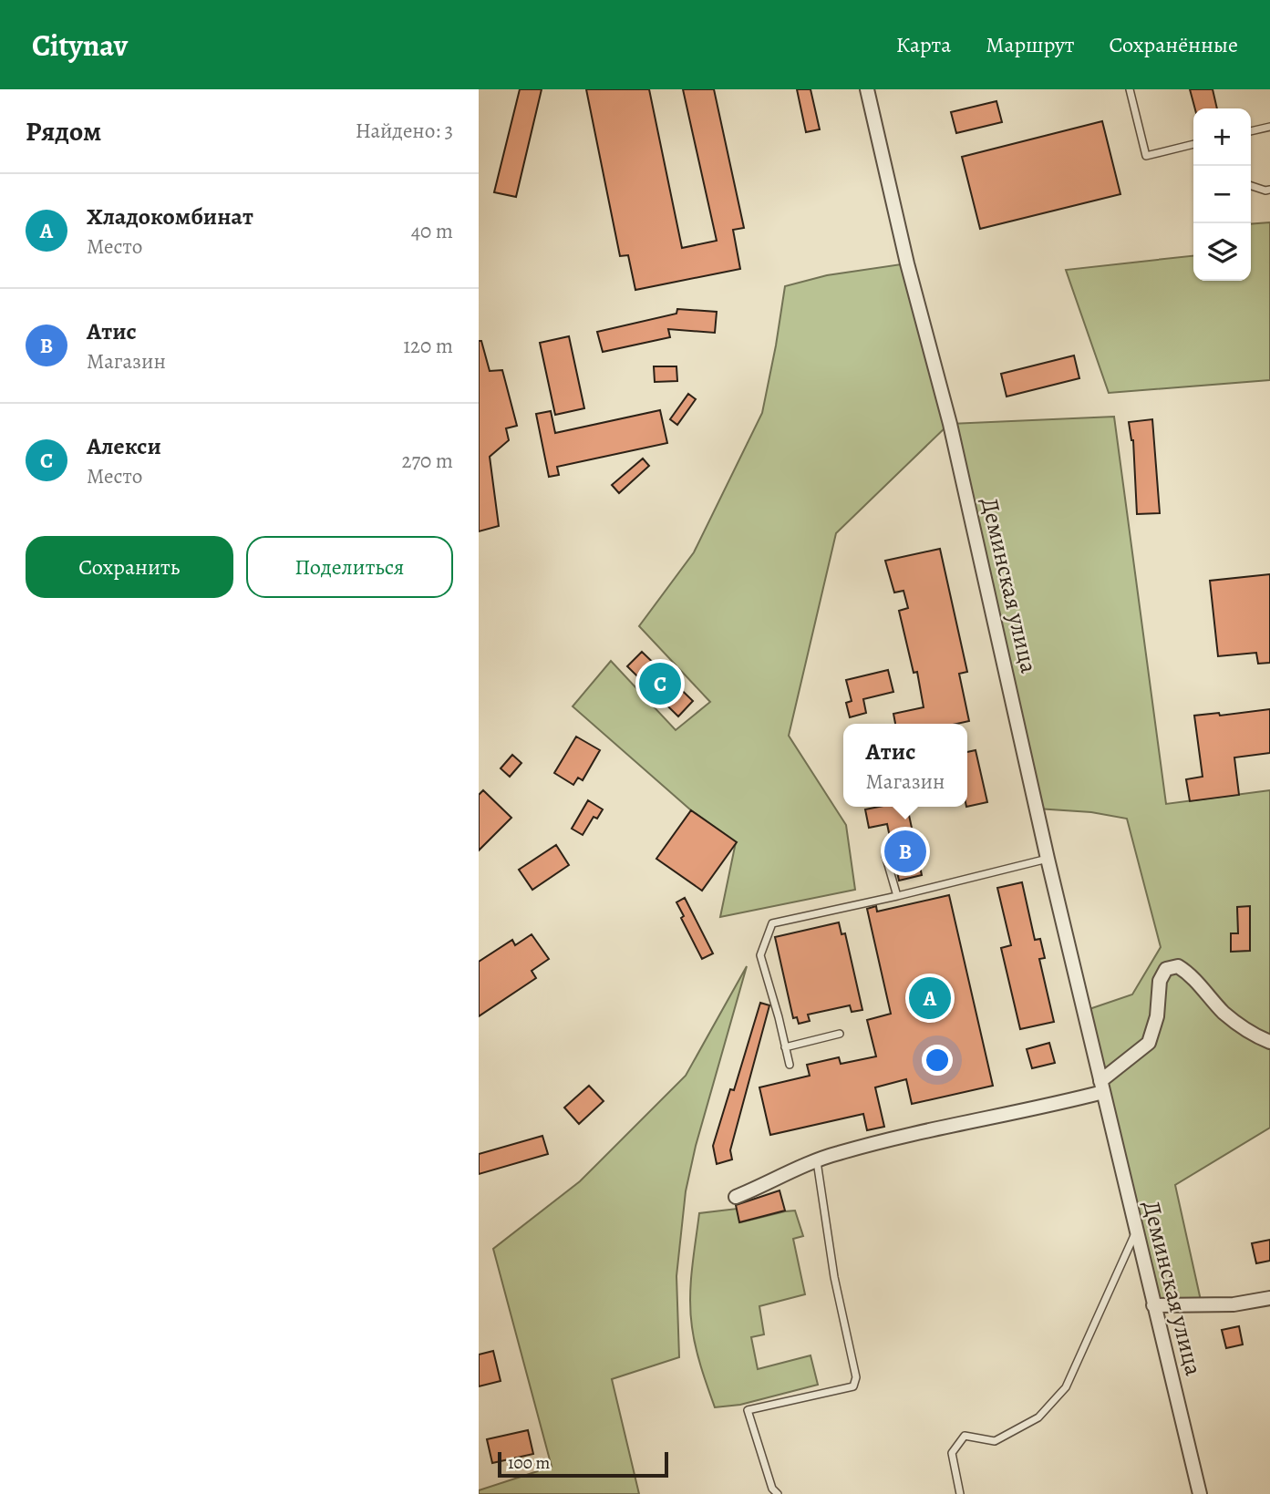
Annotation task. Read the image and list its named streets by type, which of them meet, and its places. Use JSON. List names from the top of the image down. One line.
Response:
{"streets":{"street":["Деминская улица"]},"scale_bar":"100 m","page":{"header":"Citynav","nav":["Карта","Маршрут","Сохранённые"],"heading":["Рядом","Найдено: 3"],"map_buttons":["+","−"],"list":[{"mark":"A","name":"Хладокомбинат","note":"Место","value":"40 m"},{"mark":"B","name":"Атис","note":"Магазин","value":"120 m"},{"mark":"C","name":"Алекси","note":"Место","value":"270 m"}],"buttons":["Сохранить","Поделиться"],"pins":["C","B","A"],"popup":["Атис","Магазин"],"scale":"100 m"}}
